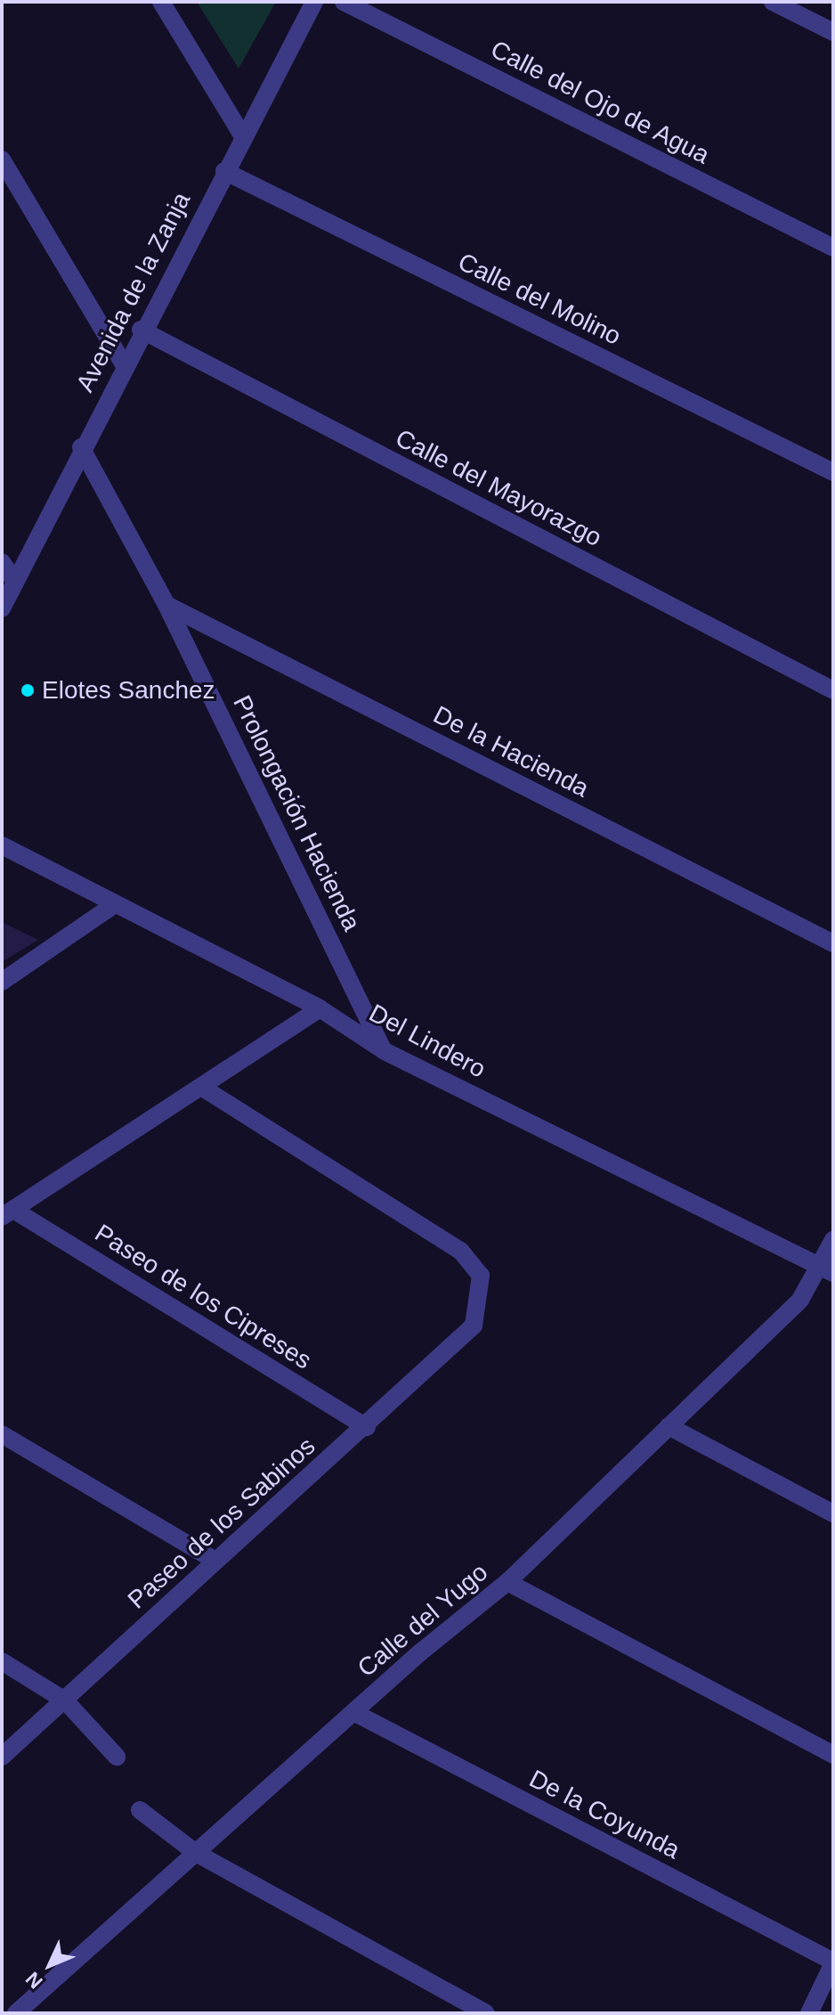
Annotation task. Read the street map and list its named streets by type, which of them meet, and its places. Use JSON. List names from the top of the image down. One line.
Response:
{"streets":{"street":["Calle del Ojo de Agua","Avenida de la Zanja","Calle del Molino","Calle del Mayorazgo","De la Hacienda","Prolongación Hacienda","Del Lindero","Paseo de los Cipreses","Paseo de los Sabinos","Calle del Yugo","De la Coyunda"]},"crossings":[["Avenida de la Zanja","Calle del Molino"],["Avenida de la Zanja","Calle del Mayorazgo"],["Avenida de la Zanja","Prolongación Hacienda"],["De la Hacienda","Prolongación Hacienda"],["Prolongación Hacienda","Del Lindero"],["Del Lindero","Calle del Yugo"],["Paseo de los Cipreses","Paseo de los Sabinos"],["Calle del Yugo","De la Coyunda"]],"places":["Elotes Sanchez"],"north":"bottom left"}
